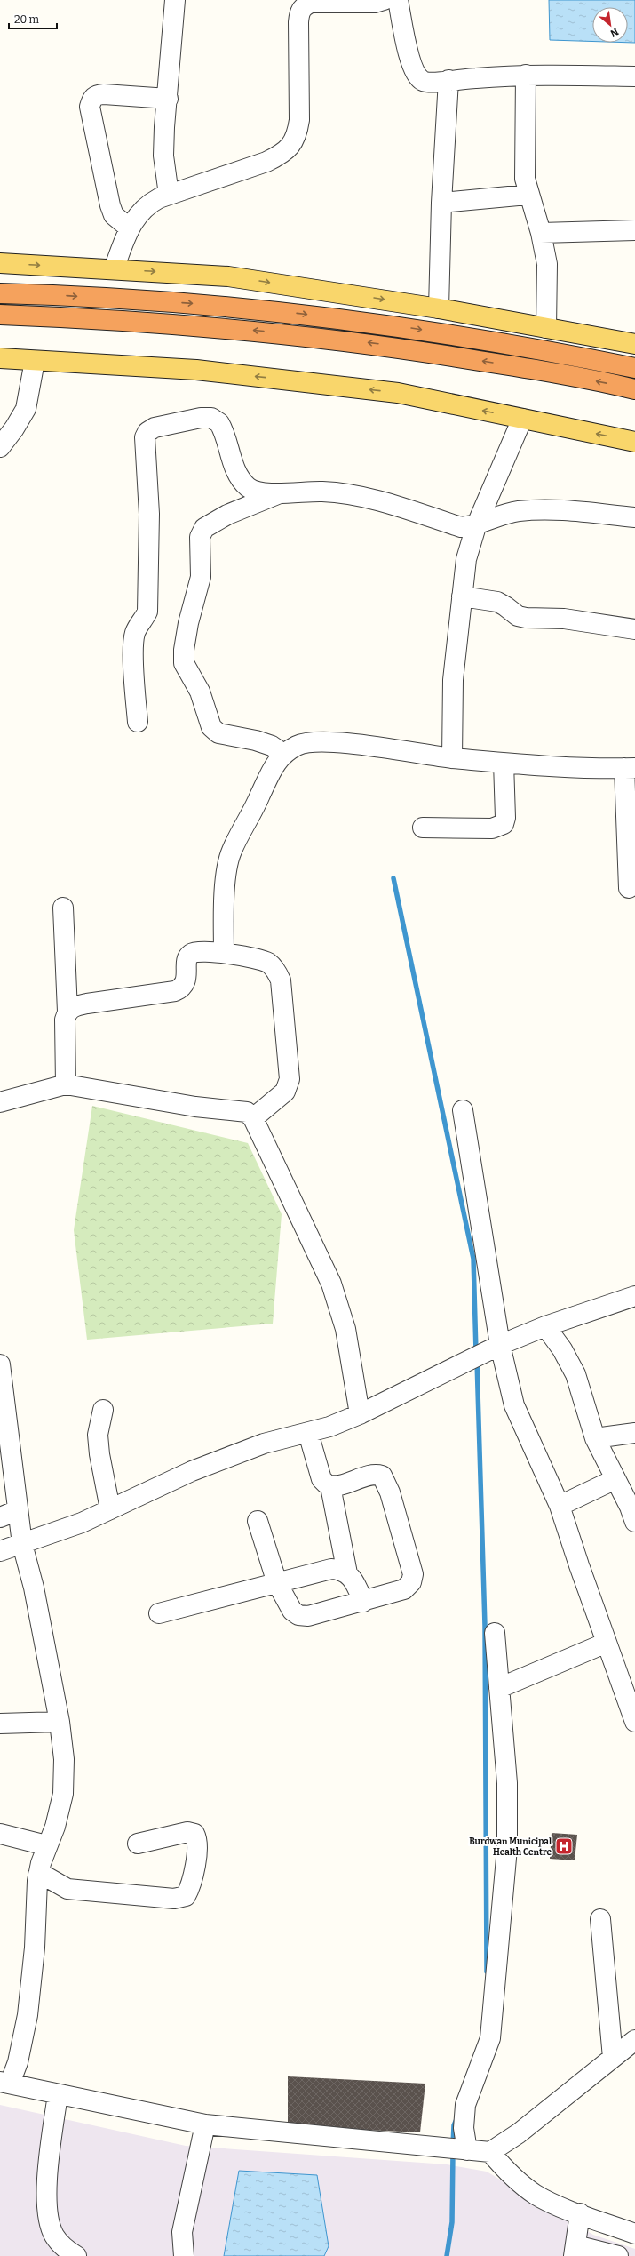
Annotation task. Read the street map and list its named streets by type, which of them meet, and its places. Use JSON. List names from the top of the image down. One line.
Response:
{"places":{"hospital":["Burdwan Municipal Health Centre"]},"scale_bar":"20 m","north":"bottom right"}
